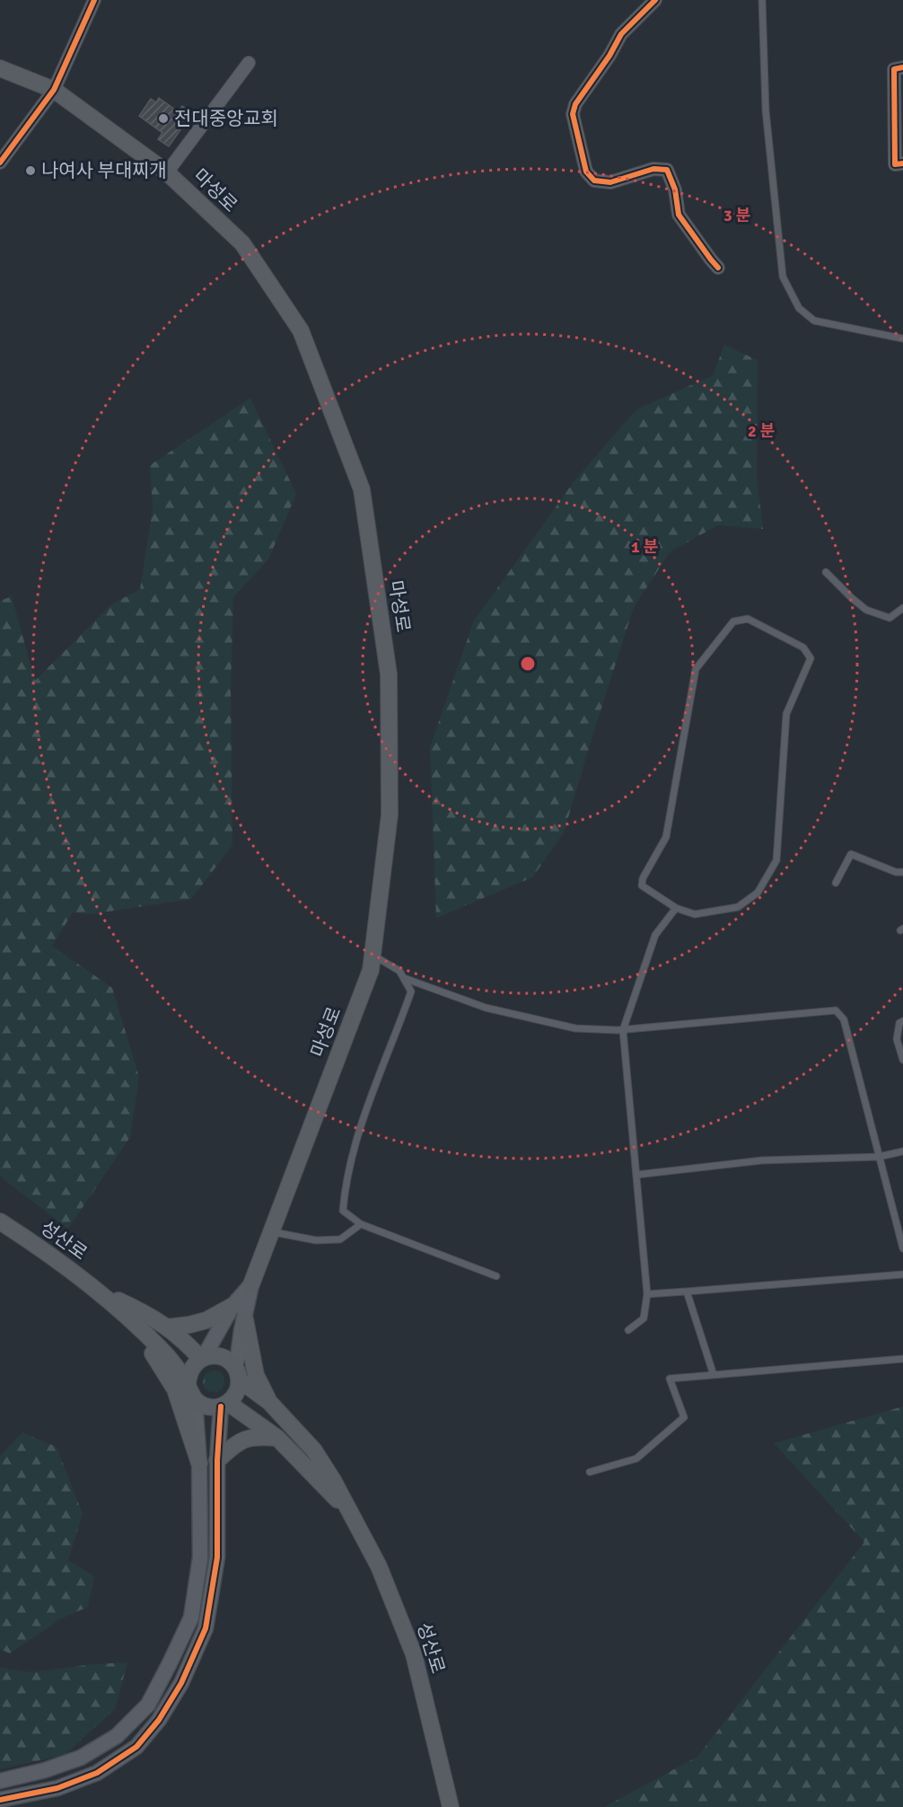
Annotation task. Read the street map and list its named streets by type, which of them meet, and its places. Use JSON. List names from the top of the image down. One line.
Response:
{"streets":{"main road":["마성로","성산로"]},"places":["전대중앙교회","나여사 부대찌개"],"rings":["3 분","2 분","1 분"]}
